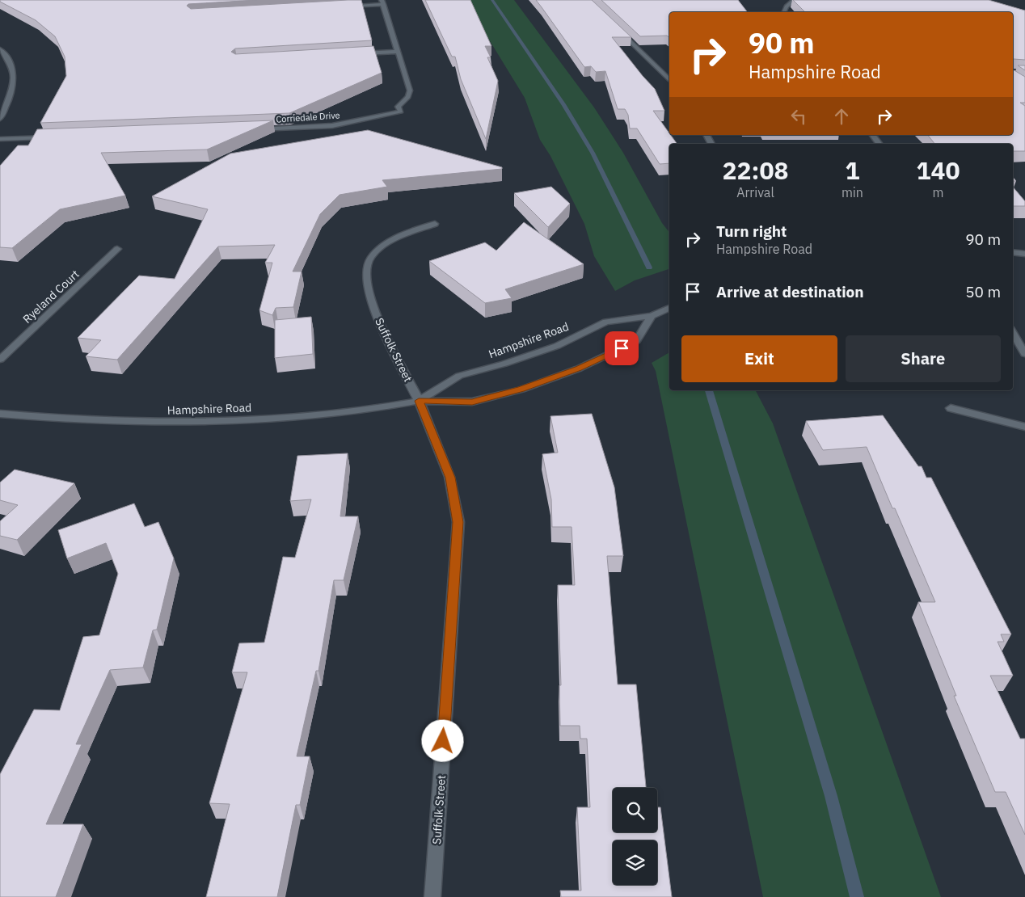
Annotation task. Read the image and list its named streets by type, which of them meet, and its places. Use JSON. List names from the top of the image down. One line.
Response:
{"streets":{"street":["Corriedale Drive","Ryeland Court","Hampshire Road","Suffolk Street"]},"crossings":[["Hampshire Road","Suffolk Street"]],"page":{"turn":["90 m","Hampshire Road"],"eta":["22:08","Arrival","1","min","140","m"],"list":[{"name":"Turn right","note":"Hampshire Road","value":"90 m"},{"name":"Arrive at destination","value":"50 m"}],"buttons":["Exit","Share"]}}
